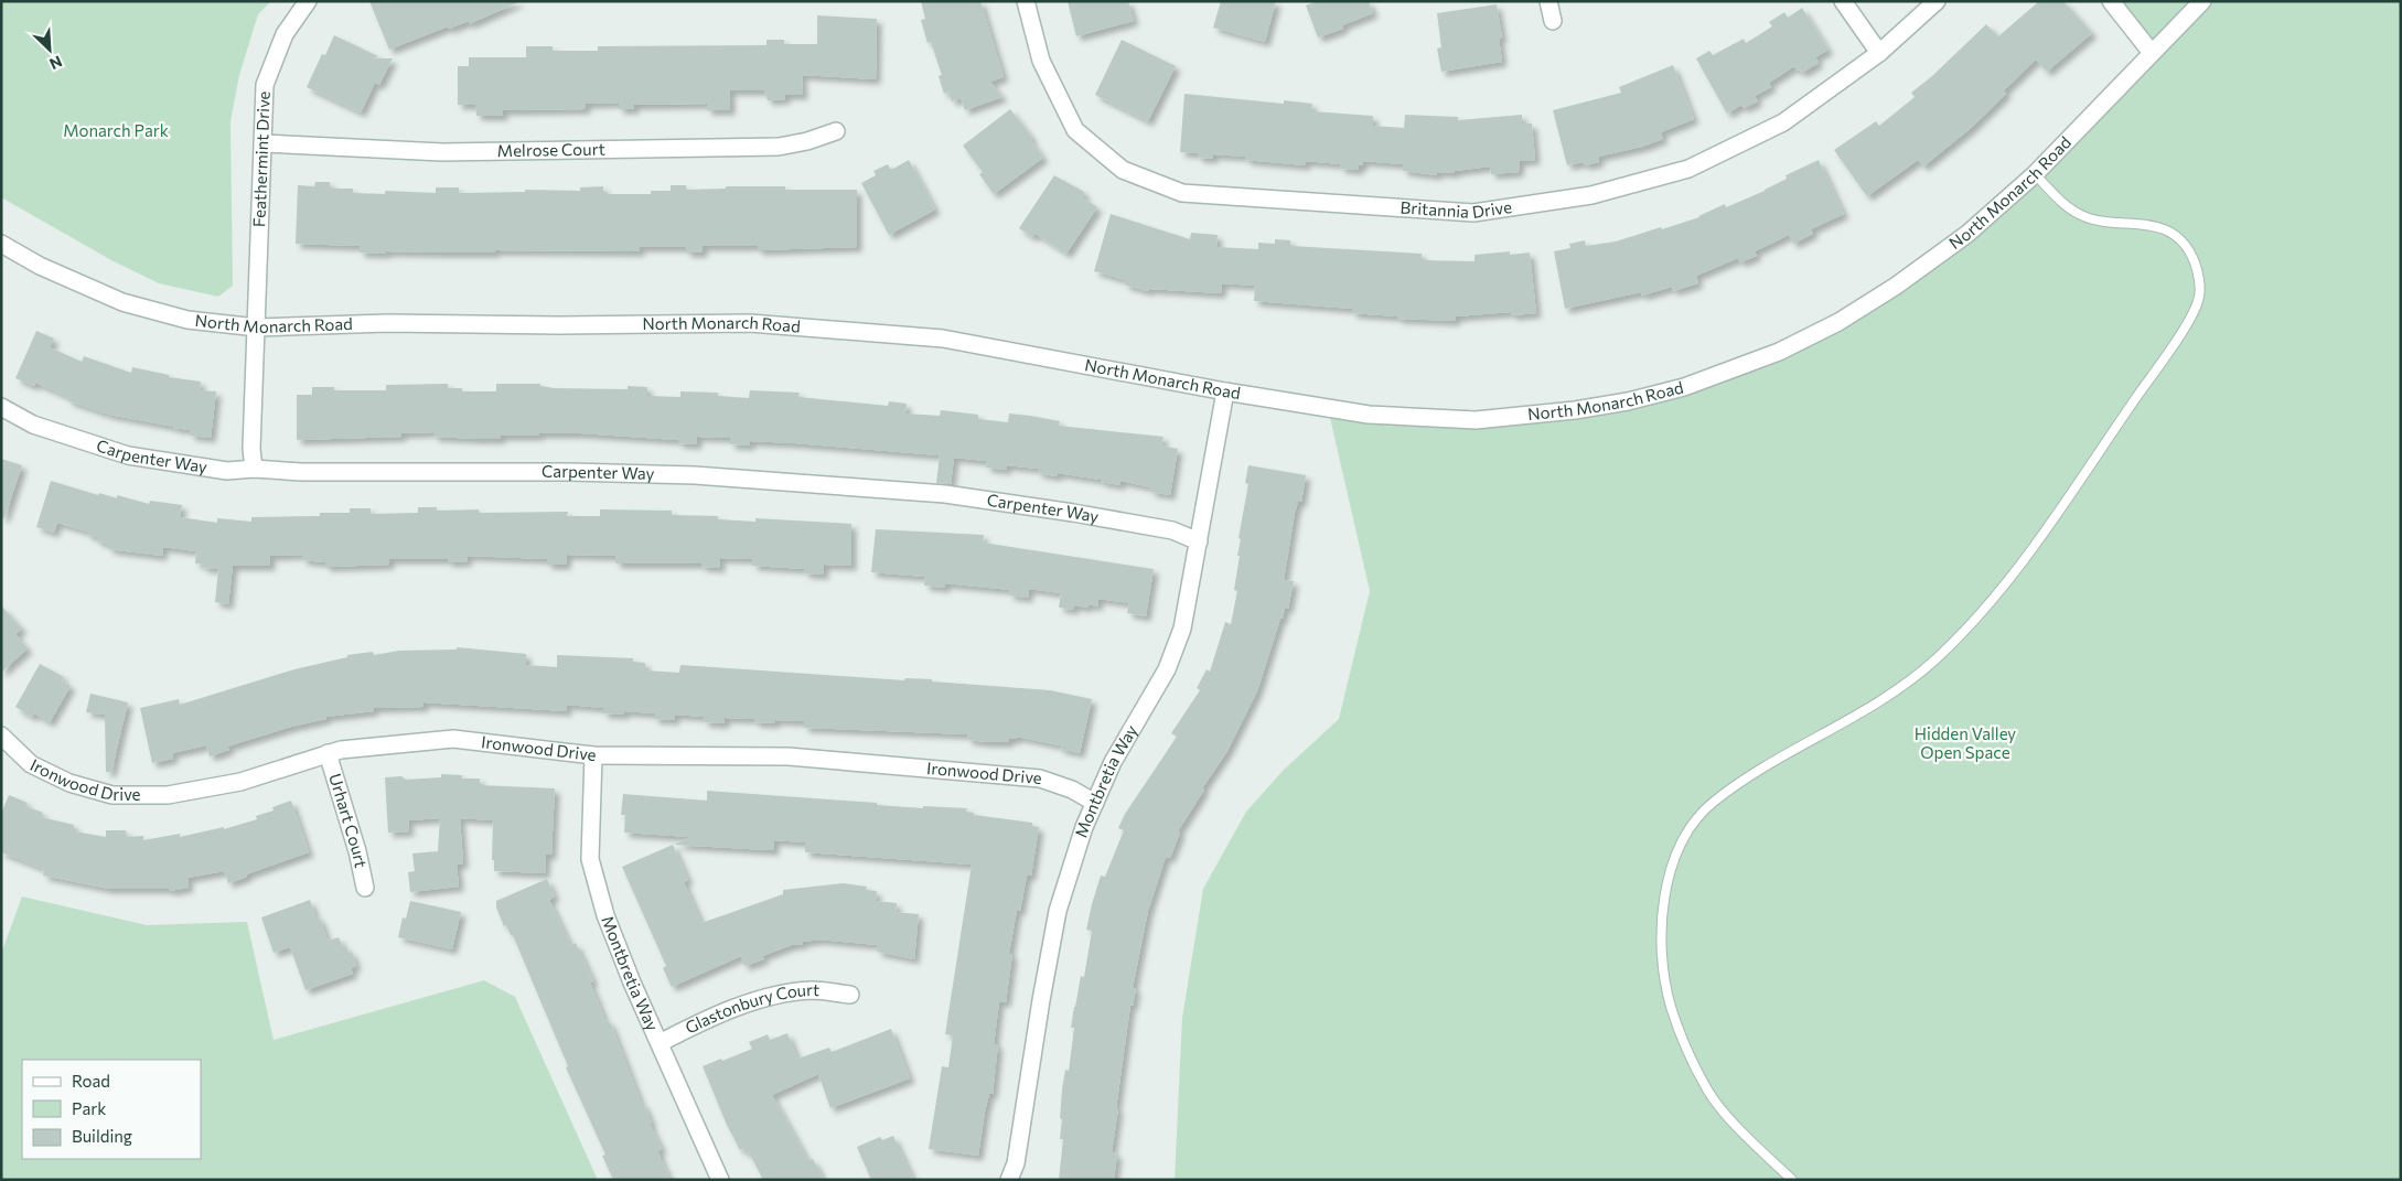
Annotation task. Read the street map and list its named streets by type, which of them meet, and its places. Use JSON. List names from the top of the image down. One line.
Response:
{"streets":{"street":["Melrose Court","Feathermint Drive","North Monarch Road","Britannia Drive","Carpenter Way","Ironwood Drive","Montbretia Way","Urhart Court","Glastonbury Court"]},"crossings":[["Melrose Court","Feathermint Drive"],["Feathermint Drive","North Monarch Road"],["Feathermint Drive","Carpenter Way"],["North Monarch Road","Montbretia Way"],["Carpenter Way","Montbretia Way"],["Ironwood Drive","Montbretia Way"],["Ironwood Drive","Urhart Court"],["Montbretia Way","Glastonbury Court"]],"parks":["Monarch Park","Hidden Valley Open Space"],"legend":["Road","Park","Building"],"north":"bottom right"}
